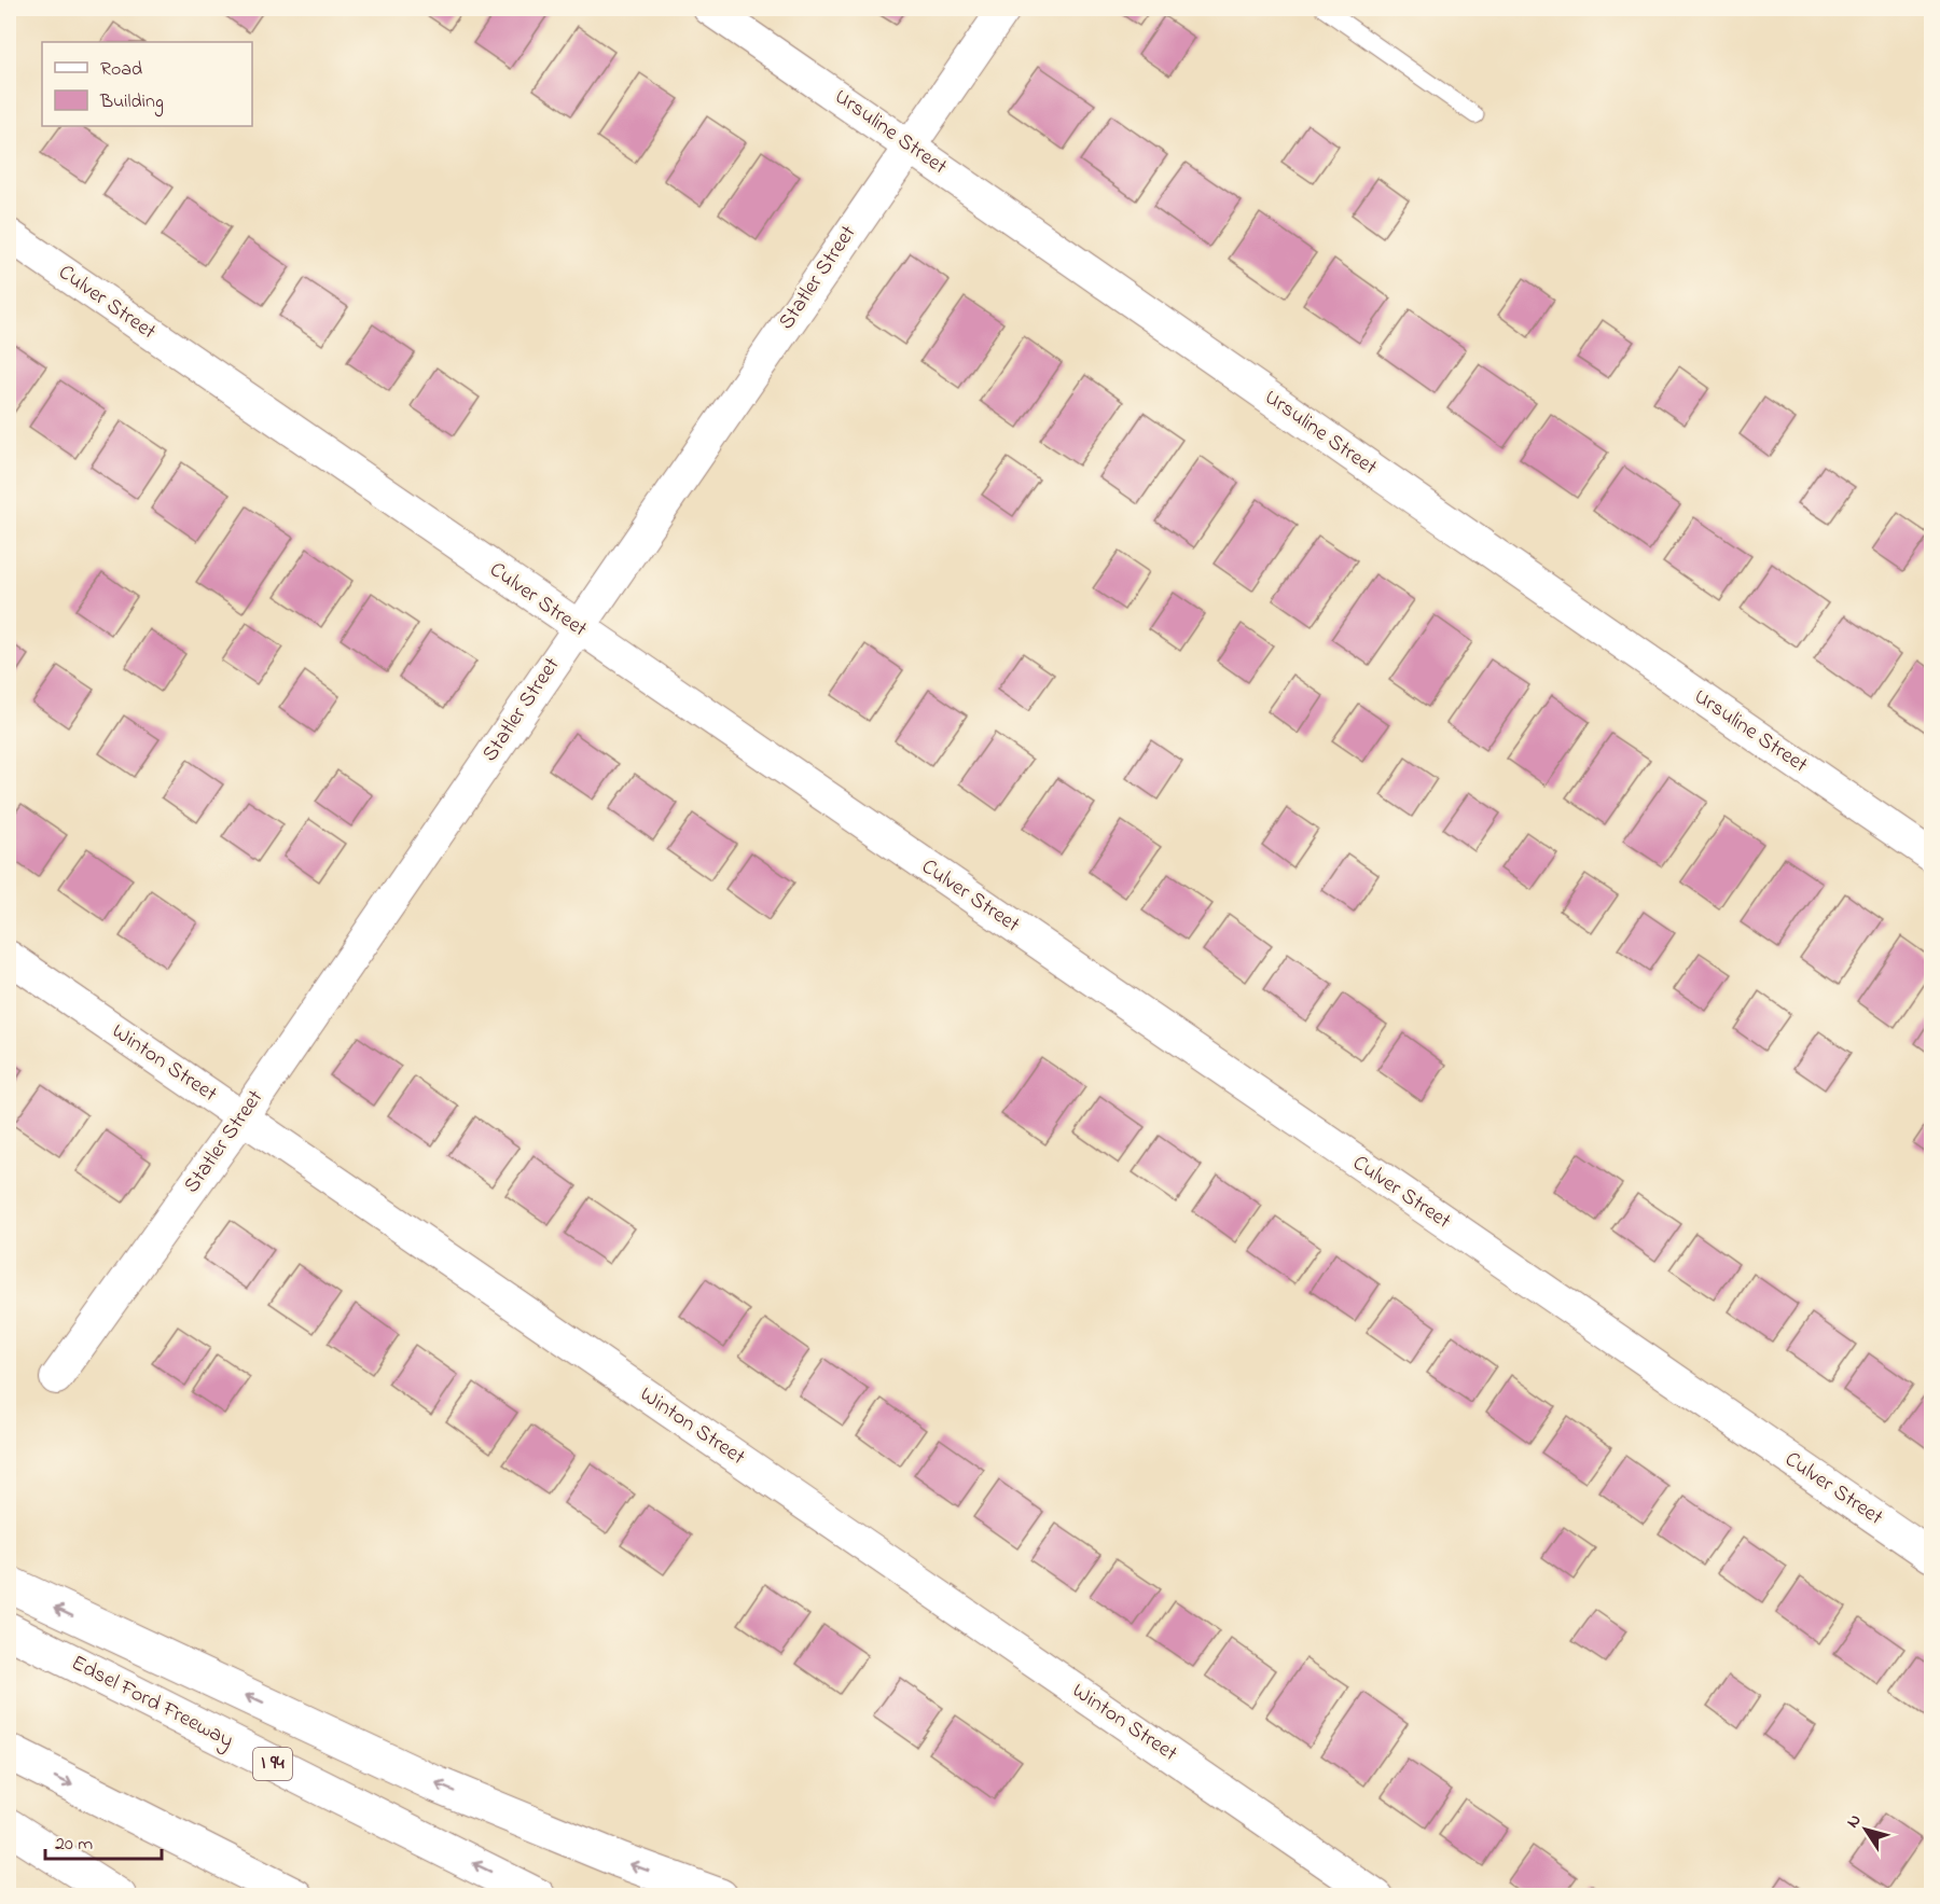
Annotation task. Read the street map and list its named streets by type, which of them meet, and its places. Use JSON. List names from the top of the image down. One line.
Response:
{"streets":{"highway":["Edsel Ford Freeway","I 94"],"street":["Ursuline Street","Statler Street","Culver Street","Winton Street"]},"crossings":[["Ursuline Street","Statler Street"],["Statler Street","Culver Street"],["Statler Street","Winton Street"]],"legend":["Road","Building"],"scale_bar":"20 m","north":"top left"}
